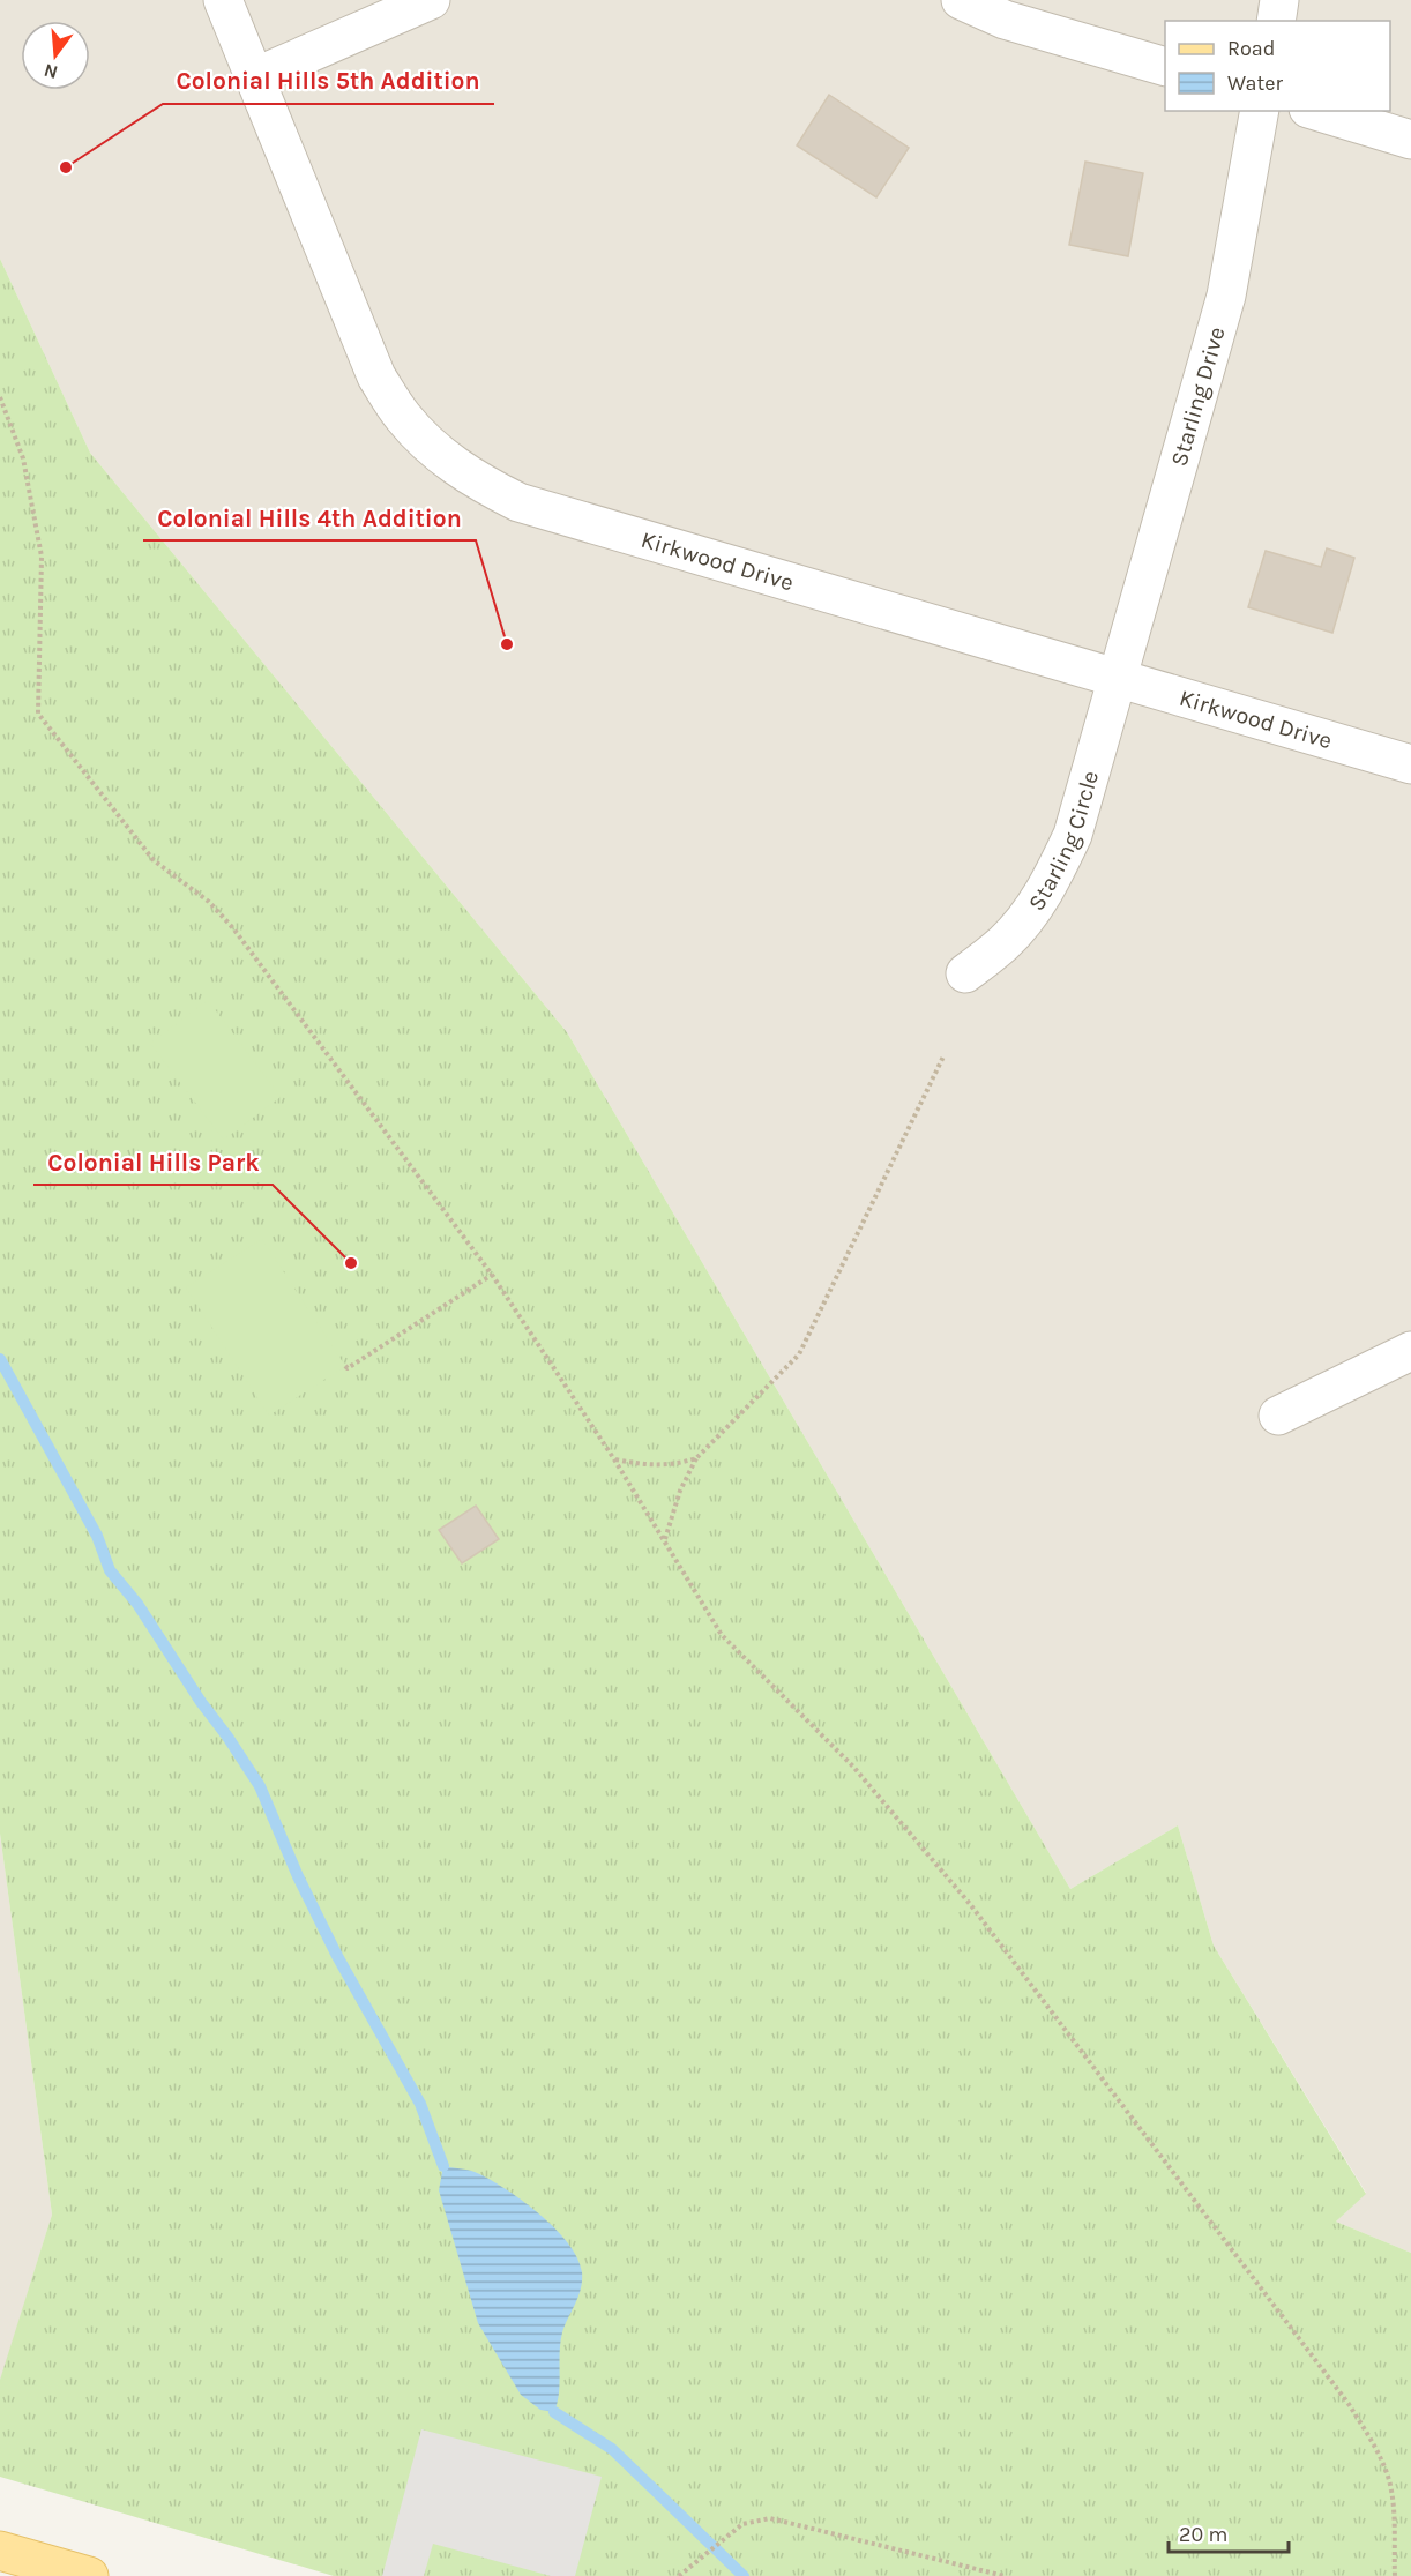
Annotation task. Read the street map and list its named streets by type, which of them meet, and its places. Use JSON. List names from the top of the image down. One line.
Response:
{"streets":{"street":["Starling Drive","Kirkwood Drive","Starling Circle"]},"crossings":[["Starling Drive","Kirkwood Drive"],["Starling Drive","Starling Circle"],["Kirkwood Drive","Starling Circle"]],"places":["Colonial Hills 5th Addition","Colonial Hills 4th Addition","Colonial Hills Park"],"legend":["Road","Water"],"scale_bar":"20 m","north":"bottom"}
